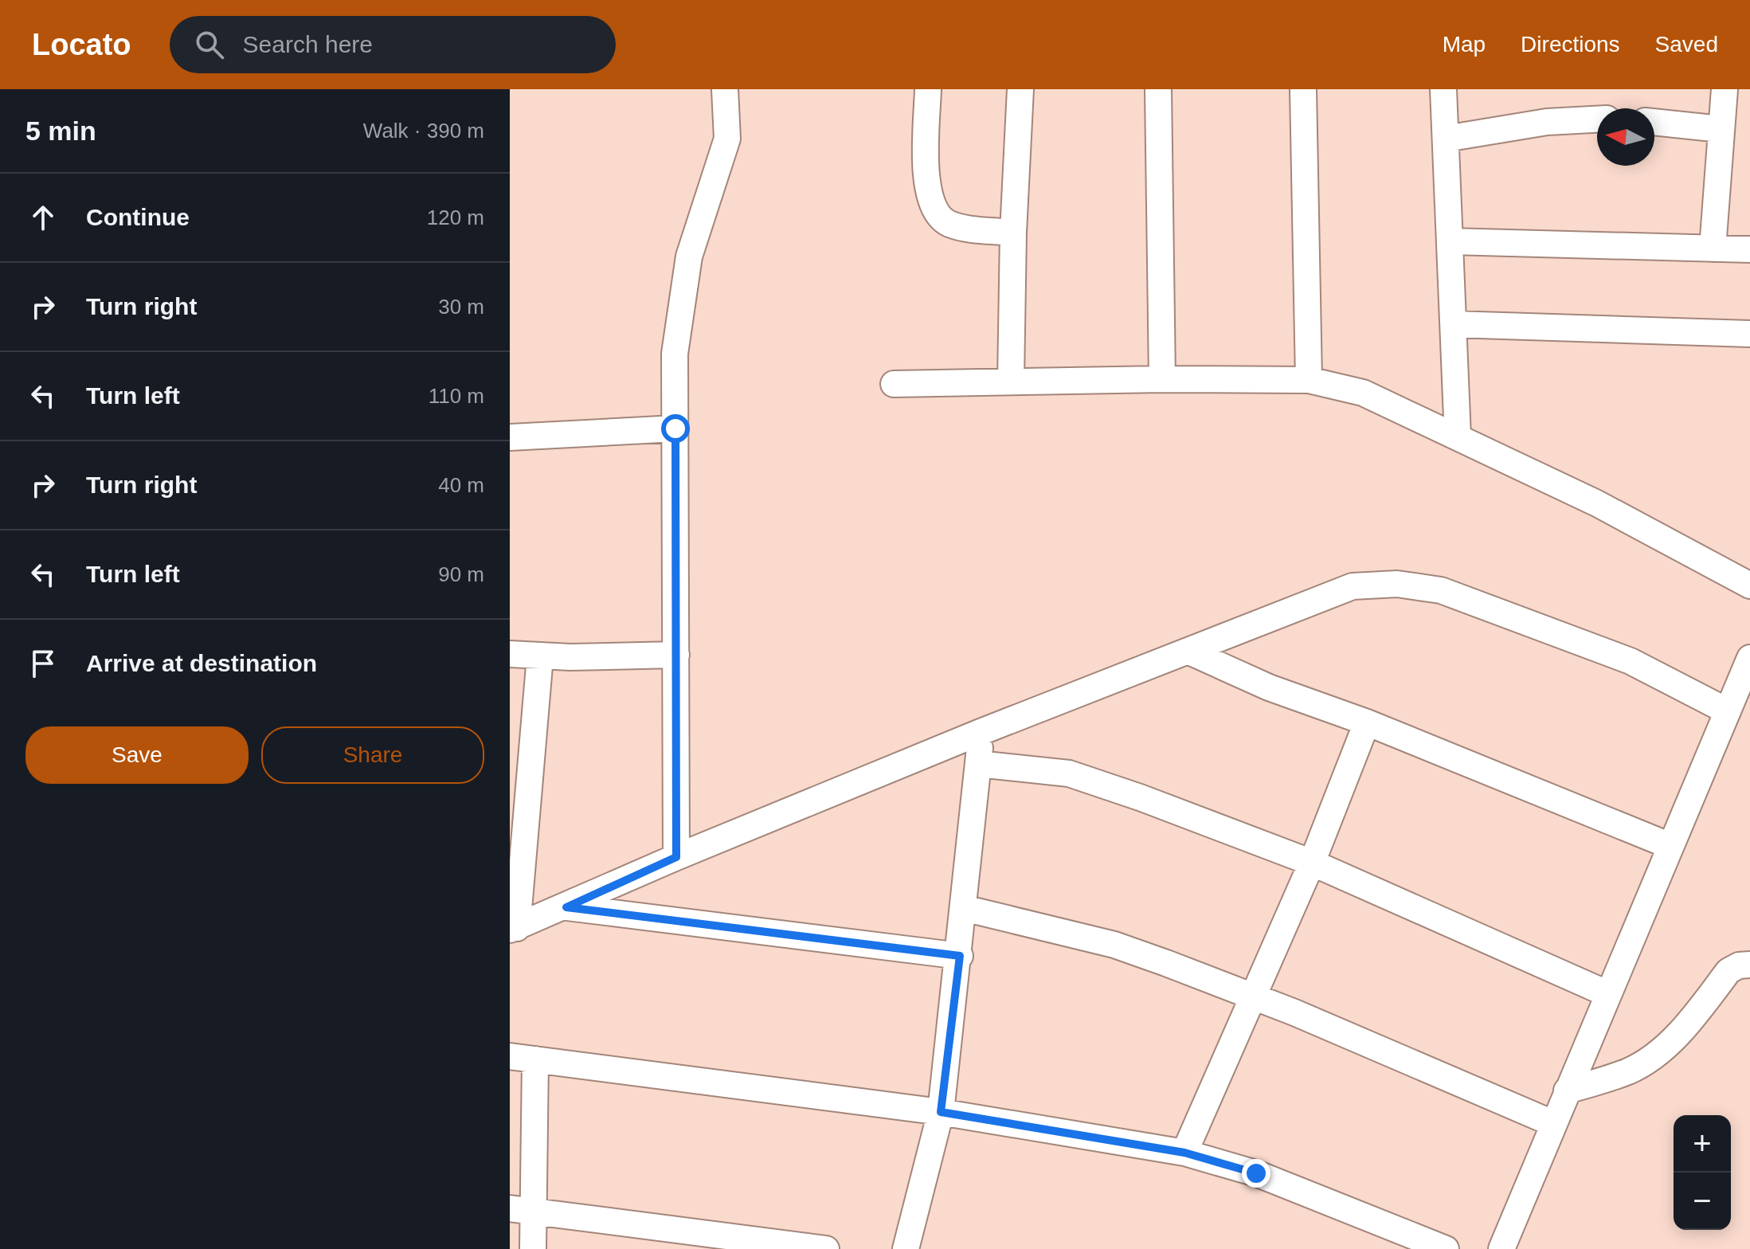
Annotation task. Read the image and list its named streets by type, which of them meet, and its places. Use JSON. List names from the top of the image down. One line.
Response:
{"north":"left","page":{"header":"Locato","search":"Search here","nav":["Map","Directions","Saved"],"heading":["5 min","Walk · 390 m"],"list":[["Continue","120 m"],["Turn right","30 m"],["Turn left","110 m"],["Turn right","40 m"],["Turn left","90 m"],"Arrive at destination"],"buttons":["Save","Share"],"map_buttons":["+","−"]}}
